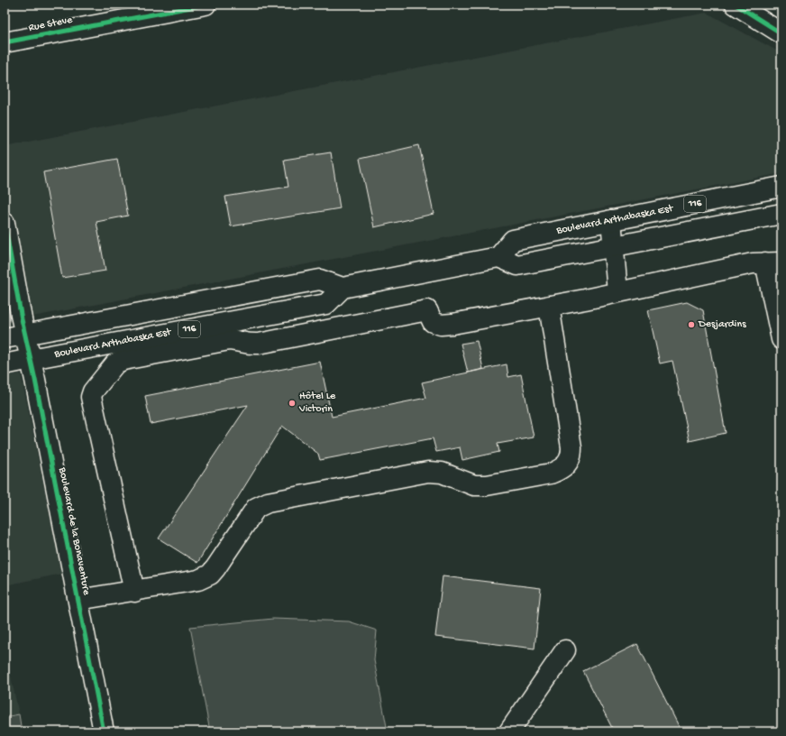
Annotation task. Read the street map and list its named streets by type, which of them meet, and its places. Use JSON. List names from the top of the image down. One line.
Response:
{"streets":{"main road":["Rue Steve","116","Boulevard Arthabaska Est","Boulevard de la Bonaventure"]},"crossings":[["116","Boulevard Arthabaska Est"],["116","Boulevard de la Bonaventure"],["Boulevard Arthabaska Est","Boulevard de la Bonaventure"]],"places":["Desjardins","Hôtel Le Victorin"]}
